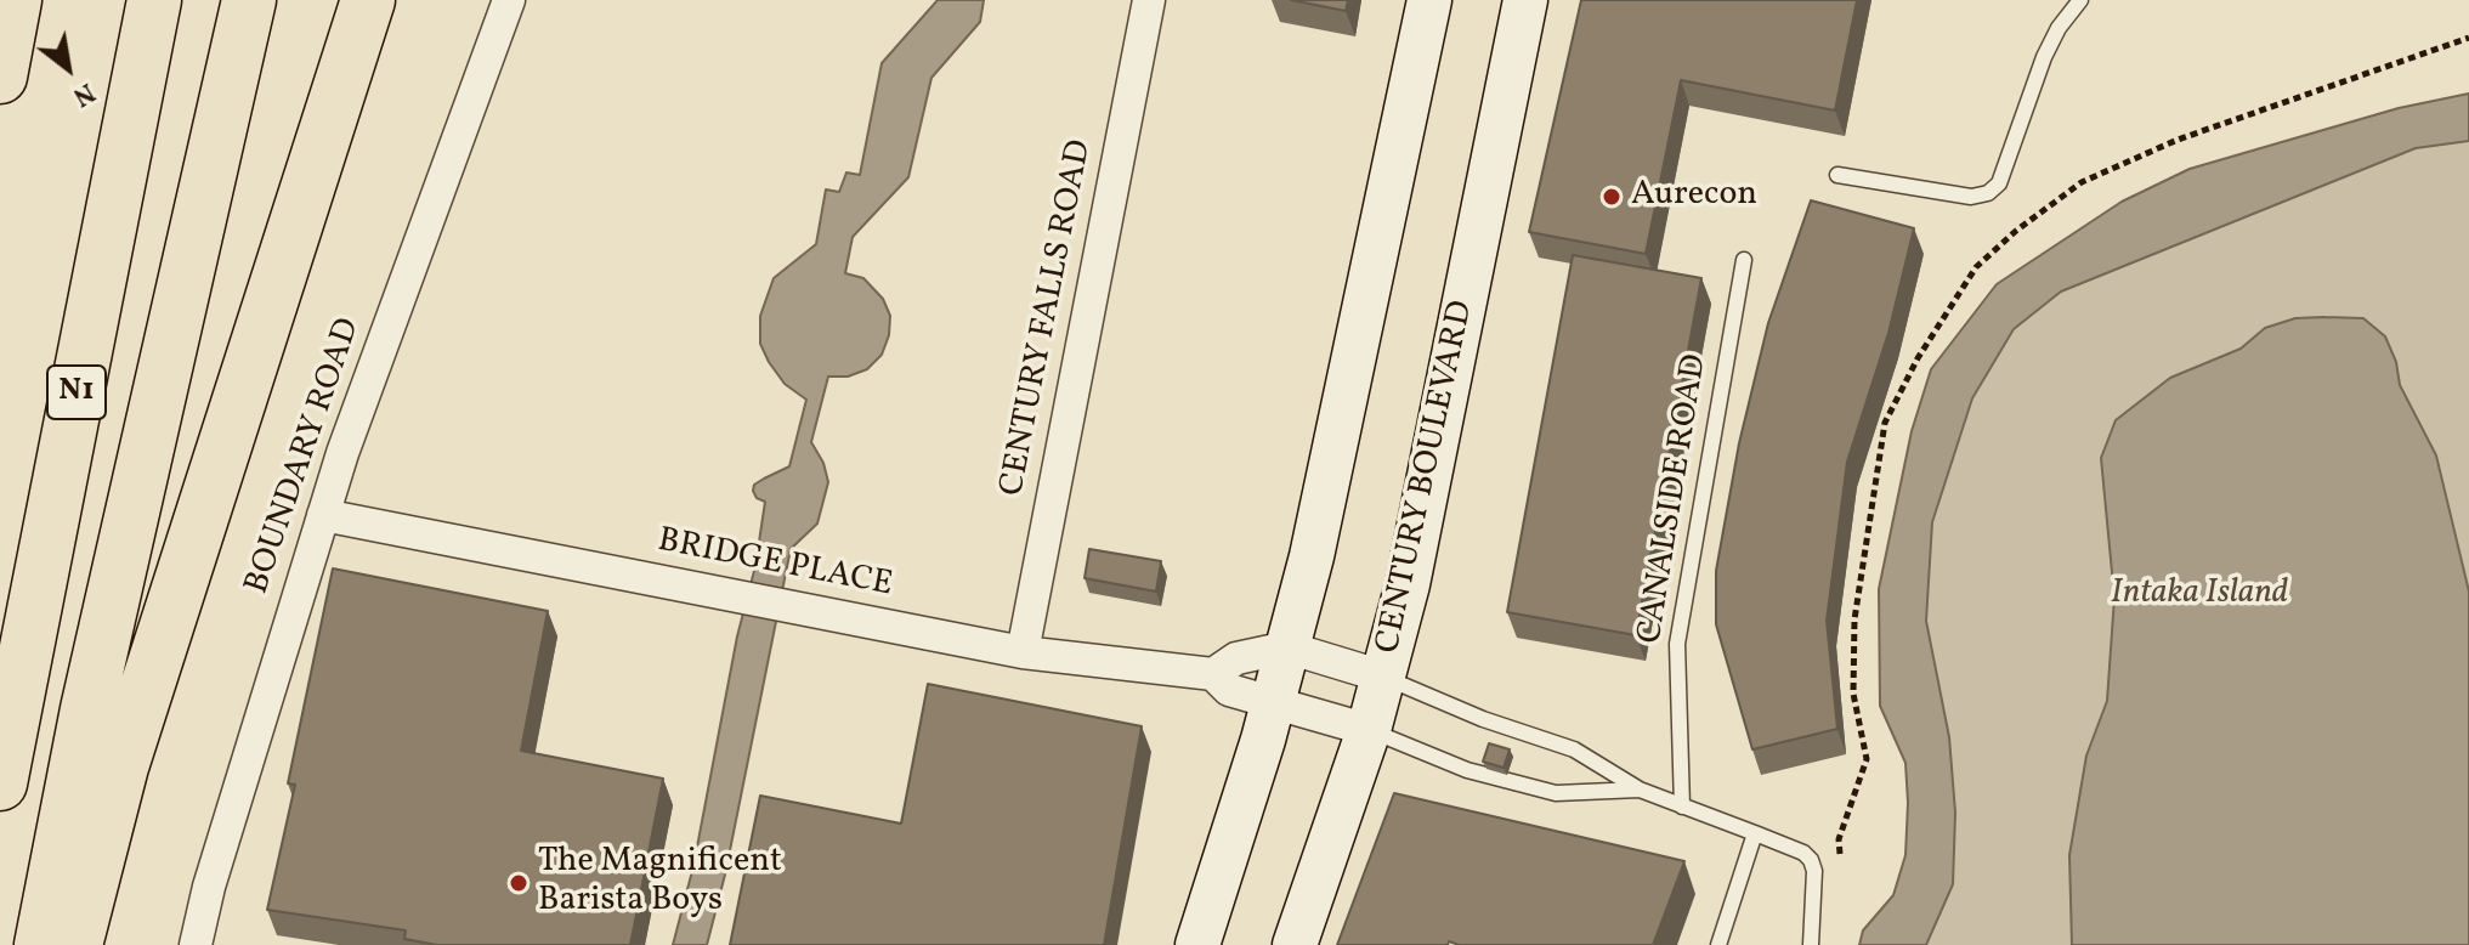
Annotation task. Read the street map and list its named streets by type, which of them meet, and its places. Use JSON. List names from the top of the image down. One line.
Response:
{"streets":{"highway":["N1"],"main road":["CENTURY BOULEVARD"],"street":["CENTURY FALLS ROAD","BOUNDARY ROAD","BRIDGE PLACE"],"lane":["CANALSIDE ROAD"]},"crossings":[["CENTURY FALLS ROAD","BRIDGE PLACE"],["BOUNDARY ROAD","BRIDGE PLACE"],["CENTURY BOULEVARD","BRIDGE PLACE"]],"parks":["Intaka Island"],"places":["Aurecon","The Magnificent Barista Boys"],"north":"bottom right"}
